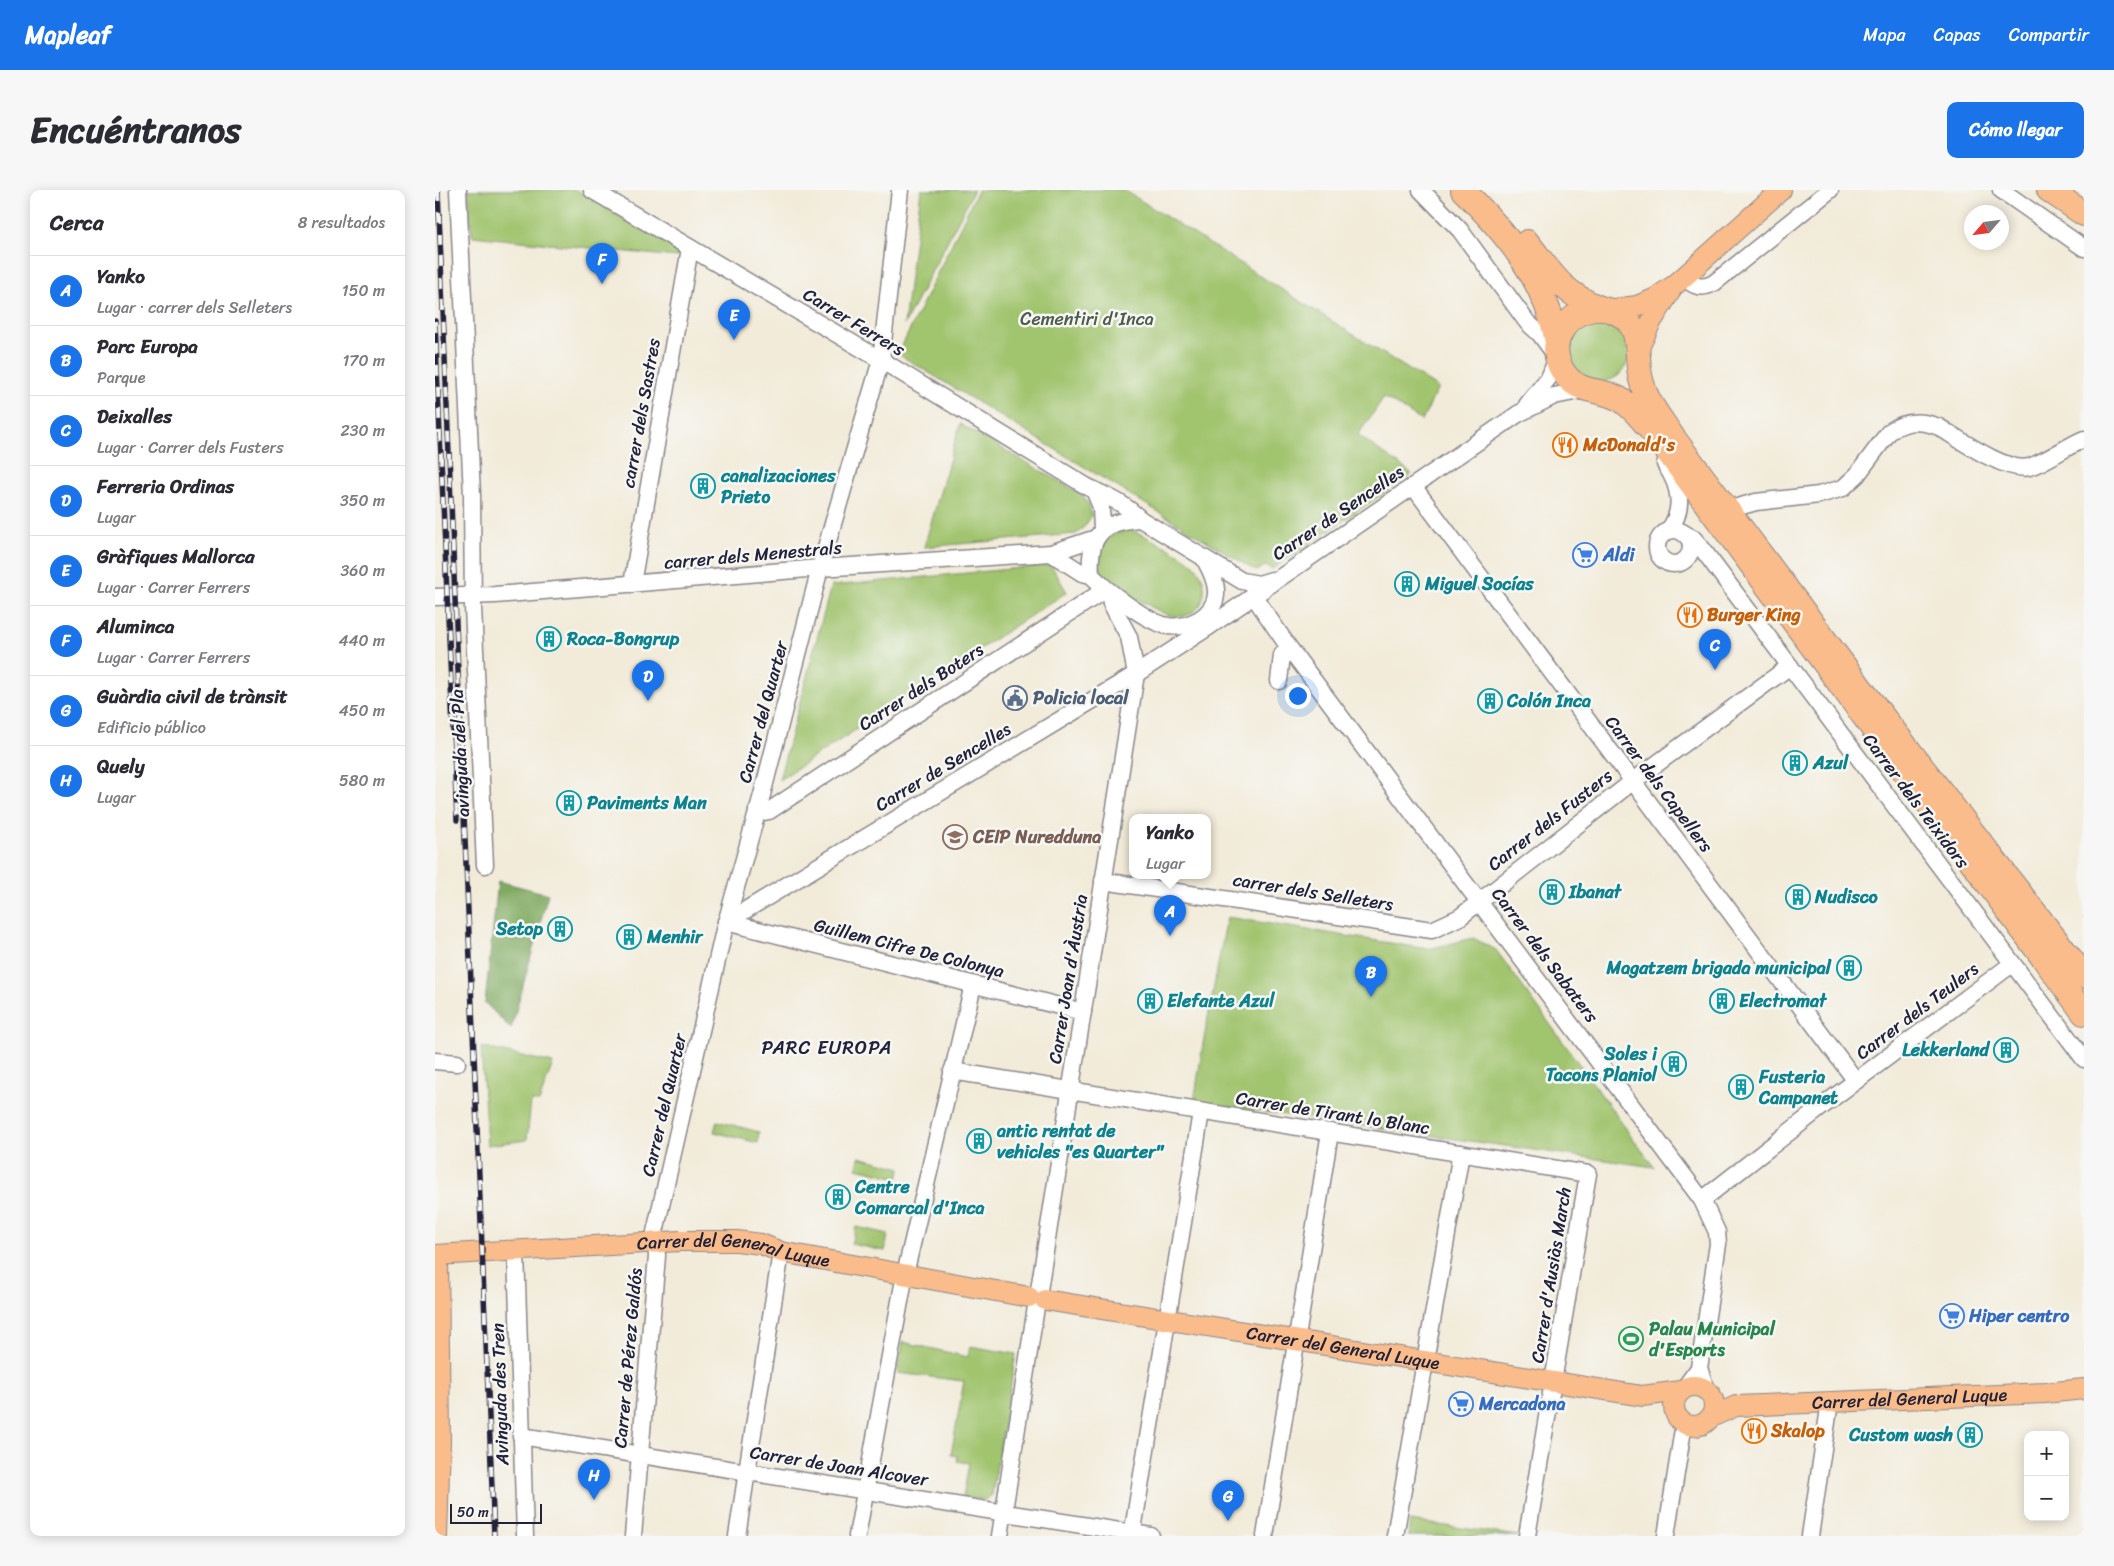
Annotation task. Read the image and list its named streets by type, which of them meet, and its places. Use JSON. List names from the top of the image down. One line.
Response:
{"streets":{"main road":["Carrer del General Luque"],"street":["Carrer Ferrers","carrer dels Sastres","Carrer de Sencelles","carrer dels Menestrals","Carrer dels Boters","Carrer del Quarter","avinguda del Pla","Carrer dels Capellers","Carrer dels Teixidors","Carrer dels Fusters","carrer dels Selleters","Guillem Cifre De Colonya","Carrer dels Sabaters","Carrer Joan d'Àustria","Carrer dels Teulers","Carrer de Tirant lo Blanc","Carrer d'Ausiàs March","Carrer de Pérez Galdós","Avinguda des Tren","Carrer de Joan Alcover"]},"crossings":[["Carrer Ferrers","carrer dels Sastres"],["Carrer Ferrers","Carrer de Sencelles"],["Carrer Ferrers","carrer dels Menestrals"],["Carrer Ferrers","Carrer dels Boters"],["Carrer Ferrers","Carrer del Quarter"],["Carrer Ferrers","Carrer Joan d'Àustria"],["carrer dels Sastres","carrer dels Menestrals"],["Carrer de Sencelles","carrer dels Menestrals"],["Carrer de Sencelles","Carrer dels Boters"],["Carrer de Sencelles","Carrer del Quarter"],["Carrer de Sencelles","Carrer dels Capellers"],["Carrer de Sencelles","Guillem Cifre De Colonya"],["Carrer de Sencelles","Carrer dels Sabaters"],["Carrer de Sencelles","Carrer Joan d'Àustria"],["carrer dels Menestrals","Carrer dels Boters"],["carrer dels Menestrals","Carrer del Quarter"],["carrer dels Menestrals","avinguda del Pla"],["carrer dels Menestrals","Carrer Joan d'Àustria"],["Carrer dels Boters","Carrer del Quarter"],["Carrer dels Boters","Carrer Joan d'Àustria"],["Carrer del Quarter","Guillem Cifre De Colonya"],["Carrer del Quarter","Carrer del General Luque"],["Carrer del Quarter","Carrer de Pérez Galdós"],["Carrer dels Capellers","Carrer dels Fusters"],["Carrer dels Capellers","Carrer dels Teulers"],["Carrer dels Teixidors","Carrer dels Fusters"],["Carrer dels Teixidors","Carrer dels Teulers"],["Carrer dels Fusters","carrer dels Selleters"],["Carrer dels Fusters","Carrer dels Sabaters"],["carrer dels Selleters","Carrer dels Sabaters"],["carrer dels Selleters","Carrer Joan d'Àustria"],["Guillem Cifre De Colonya","Carrer Joan d'Àustria"],["Carrer dels Sabaters","Carrer dels Teulers"],["Carrer dels Sabaters","Carrer del General Luque"],["Carrer Joan d'Àustria","Carrer de Tirant lo Blanc"],["Carrer Joan d'Àustria","Carrer del General Luque"],["Carrer Joan d'Àustria","Carrer de Joan Alcover"],["Carrer de Tirant lo Blanc","Carrer d'Ausiàs March"],["Carrer del General Luque","Carrer d'Ausiàs March"],["Carrer del General Luque","Carrer de Pérez Galdós"],["Carrer del General Luque","Avinguda des Tren"],["Carrer de Pérez Galdós","Carrer de Joan Alcover"],["Avinguda des Tren","Carrer de Joan Alcover"]],"districts":["PARC EUROPA"],"parks":["Cementiri d'Inca"],"places":{"restaurant":["McDonald's","Burger King","Skalop"],"building":["canalizaciones Prieto","Miguel Socías","Roca-Bongrup","Colón Inca","Azul","Paviments Man","Ibanat","Nudisco","Setop","Menhir","Magatzem brigada municipal","Elefante Azul","Electromat","Lekkerland","Soles i Tacons Planiol","Fusteria Campanet","antic rentat de vehicles \"es Quarter\"","Centre Comarcal d'Inca","Custom wash"],"supermarket":["Aldi","Hiper centro","Mercadona"],"public building":["Policia local"],"school or university":["CEIP Nuredduna"],"sports":["Palau Municipal d'Esports"]},"scale_bar":"50 m","north":"bottom left","page":{"header":"Mapleaf","nav":["Mapa","Capas","Compartir"],"title":"Encuéntranos","buttons":"Cómo llegar","heading":["Cerca","8 resultados"],"pins":["F","E","C","D","A","B","H","G"],"list":[{"mark":"A","name":"Yanko","note":"Lugar · carrer dels Selleters","value":"150 m"},{"mark":"B","name":"Parc Europa","note":"Parque","value":"170 m"},{"mark":"C","name":"Deixalles","note":"Lugar · Carrer dels Fusters","value":"230 m"},{"mark":"D","name":"Ferreria Ordinas","note":"Lugar","value":"350 m"},{"mark":"E","name":"Gràfiques Mallorca","note":"Lugar · Carrer Ferrers","value":"360 m"},{"mark":"F","name":"Aluminca","note":"Lugar · Carrer Ferrers","value":"440 m"},{"mark":"G","name":"Guàrdia civil de trànsit","note":"Edificio público","value":"450 m"},{"mark":"H","name":"Quely","note":"Lugar","value":"580 m"}],"popup":["Yanko","Lugar"],"map_buttons":["+","−"],"scale":"50 m"}}
